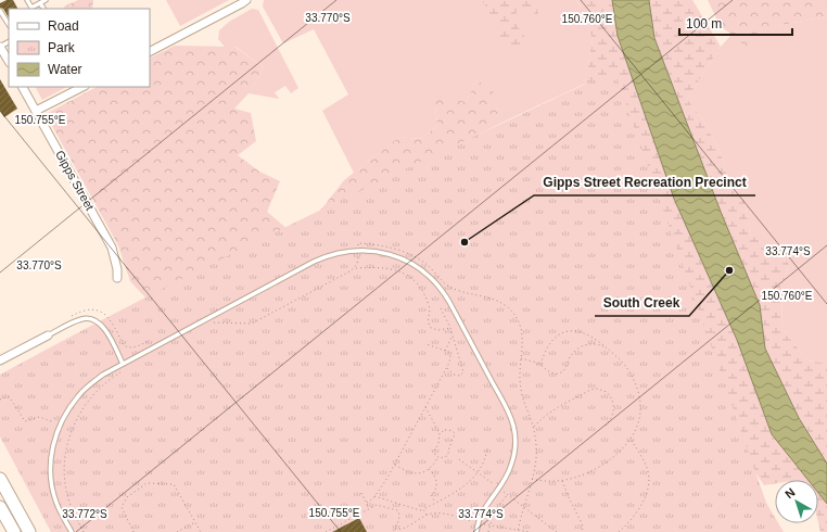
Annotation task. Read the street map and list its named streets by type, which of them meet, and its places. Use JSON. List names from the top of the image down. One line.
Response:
{"streets":{"street":["Gipps Street"]},"places":["Gipps Street Recreation Precinct","South Creek"],"legend":["Road","Park","Water"],"scale_bar":"100 m","north":"top left","coordinates":["33.770°S","150.760°E","150.755°E","33.774°S","33.772°S"]}
